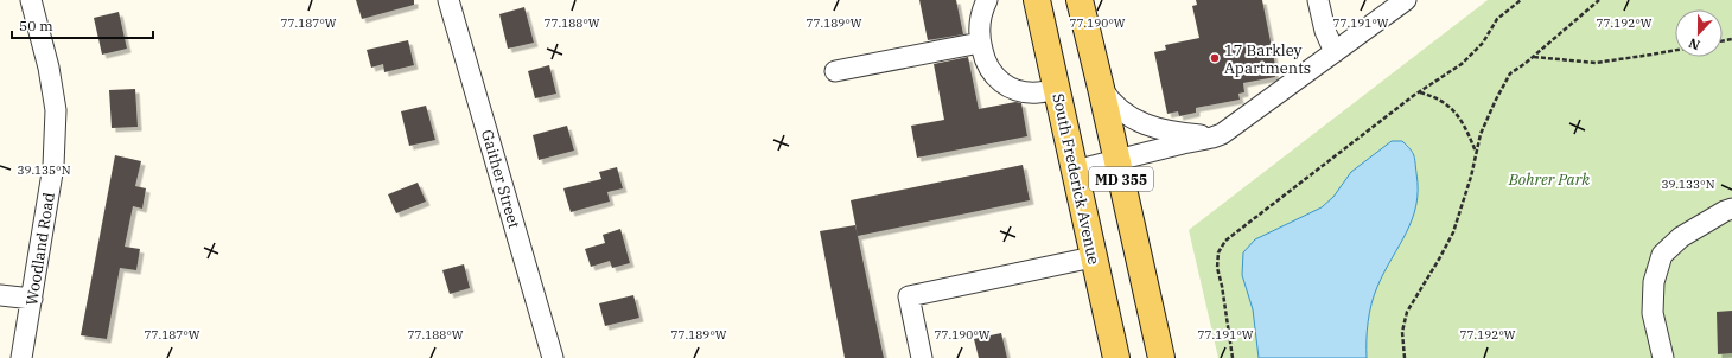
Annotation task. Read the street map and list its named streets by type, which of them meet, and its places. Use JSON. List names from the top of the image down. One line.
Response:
{"streets":{"main road":["South Frederick Avenue","MD 355"],"street":["Gaither Street","Woodland Road"]},"parks":["Bohrer Park"],"places":["17 Barkley Apartments"],"scale_bar":"50 m","north":"bottom","coordinates":["77.189°W","77.187°W","77.188°W","77.190°W","77.191°W","77.192°W","39.135°N","39.133°N"]}
